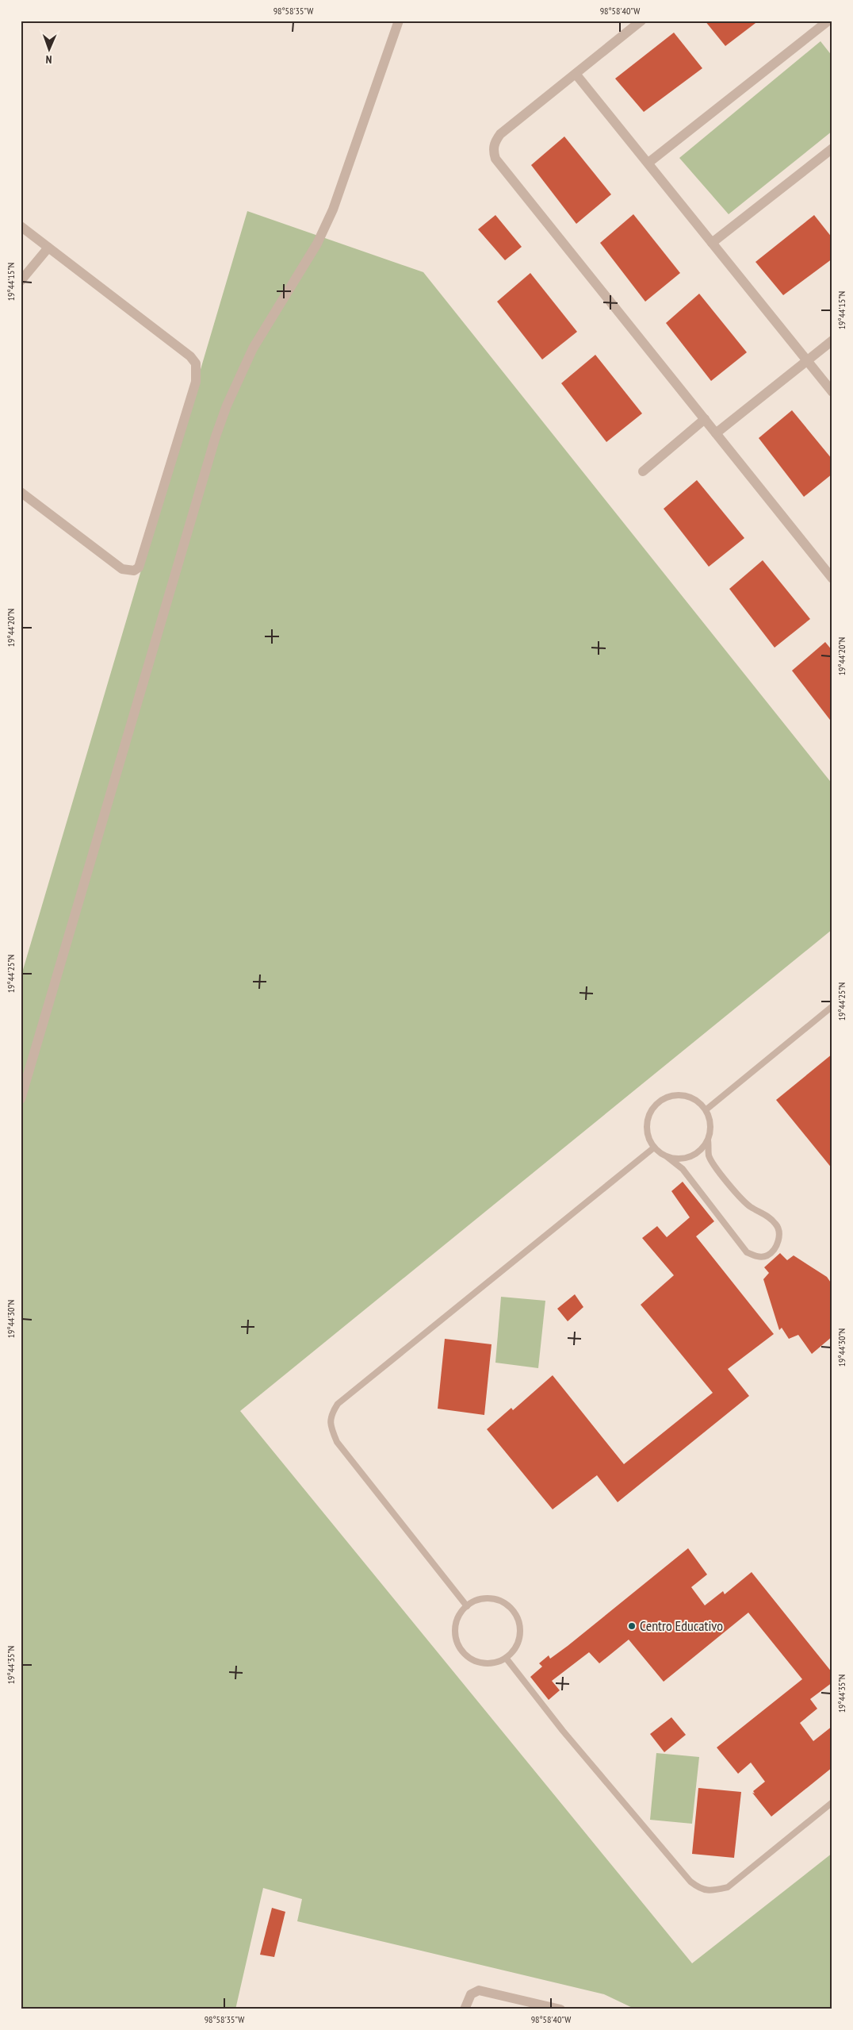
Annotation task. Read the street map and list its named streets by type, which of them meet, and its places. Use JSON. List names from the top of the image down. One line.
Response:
{"places":["Centro Educativo"],"north":"bottom","coordinates":["98°58'35\"W","98°58'40\"W","19°44'15\"N","19°44'20\"N","19°44'25\"N","19°44'30\"N","19°44'35\"N"]}
